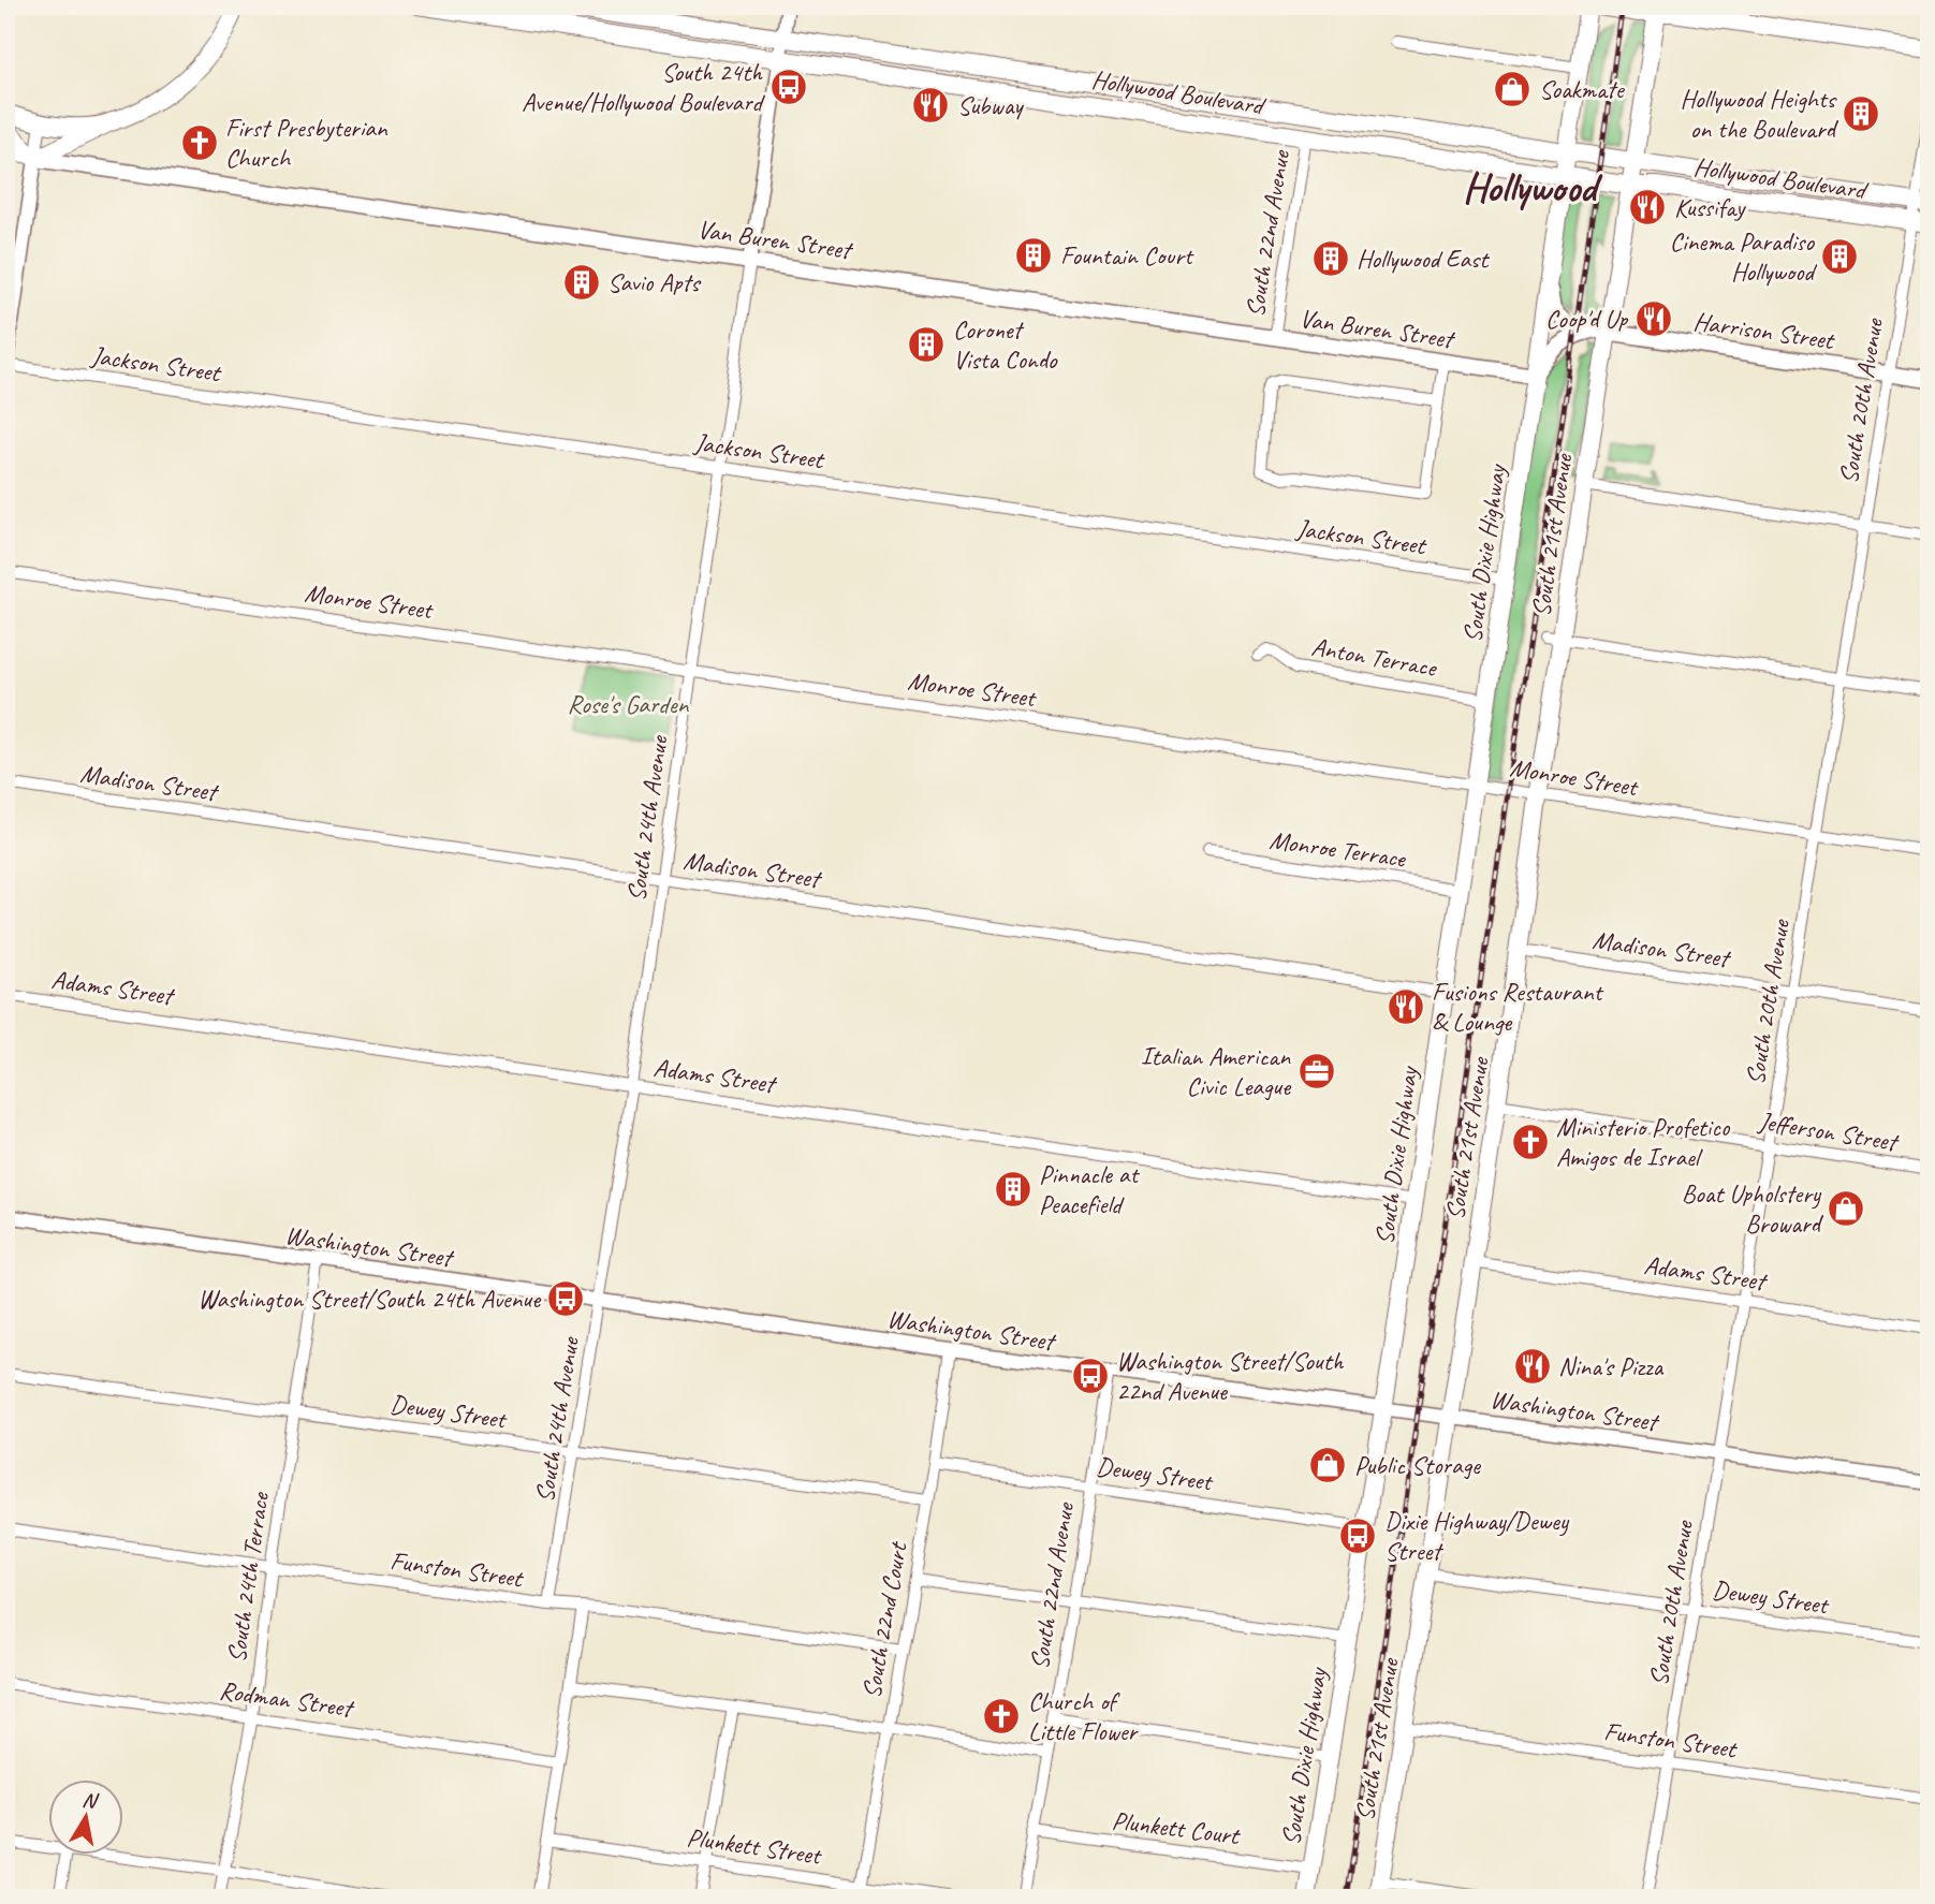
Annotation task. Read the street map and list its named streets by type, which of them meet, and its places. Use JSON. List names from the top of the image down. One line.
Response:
{"streets":{"main road":["Hollywood Boulevard","Van Buren Street","Harrison Street","South 21st Avenue","South Dixie Highway"],"street":["South 22nd Avenue","Jackson Street","South 20th Avenue","Monroe Street","Anton Terrace","Madison Street","South 24th Avenue","Monroe Terrace","Adams Street","Jefferson Street","Washington Street","Dewey Street","Funston Street","South 24th Terrace","South 22nd Court","Rodman Street","Plunkett Court","Plunkett Street"]},"crossings":[["Hollywood Boulevard","South 22nd Avenue"],["Hollywood Boulevard","South 20th Avenue"],["Hollywood Boulevard","South 21st Avenue"],["Hollywood Boulevard","South Dixie Highway"],["Hollywood Boulevard","South 24th Avenue"],["South 22nd Avenue","Van Buren Street"],["South 22nd Avenue","Washington Street"],["South 22nd Avenue","Dewey Street"],["South 22nd Avenue","Plunkett Court"],["Van Buren Street","South Dixie Highway"],["Van Buren Street","South 24th Avenue"],["Harrison Street","South 20th Avenue"],["Harrison Street","South 21st Avenue"],["Harrison Street","South Dixie Highway"],["Jackson Street","South Dixie Highway"],["Jackson Street","South 24th Avenue"],["South 20th Avenue","Monroe Street"],["South 20th Avenue","Madison Street"],["South 20th Avenue","Adams Street"],["South 20th Avenue","Jefferson Street"],["South 20th Avenue","Washington Street"],["South 20th Avenue","Dewey Street"],["South 20th Avenue","Funston Street"],["South 21st Avenue","Monroe Street"],["South 21st Avenue","Madison Street"],["South 21st Avenue","Adams Street"],["South 21st Avenue","Jefferson Street"],["South 21st Avenue","Washington Street"],["South 21st Avenue","Dewey Street"],["South 21st Avenue","Funston Street"],["South Dixie Highway","Monroe Street"],["South Dixie Highway","Anton Terrace"],["South Dixie Highway","Madison Street"],["South Dixie Highway","Monroe Terrace"],["South Dixie Highway","Adams Street"],["South Dixie Highway","Washington Street"],["South Dixie Highway","Dewey Street"],["South Dixie Highway","Plunkett Court"],["Monroe Street","South 24th Avenue"],["Madison Street","South 24th Avenue"],["South 24th Avenue","Adams Street"],["South 24th Avenue","Washington Street"],["South 24th Avenue","Dewey Street"],["South 24th Avenue","Funston Street"],["Washington Street","South 24th Terrace"],["Washington Street","South 22nd Court"],["Dewey Street","South 24th Terrace"],["Dewey Street","South 22nd Court"],["Funston Street","South 24th Terrace"],["Funston Street","South 22nd Court"],["South 24th Terrace","Rodman Street"],["South 22nd Court","Plunkett Street"]],"districts":["Hollywood"],"parks":["Rose's Garden"],"places":{"bus stop":["South 24th Avenue/Hollywood Boulevard","Washington Street/South 24th Avenue","Washington Street/South 22nd Avenue","Dixie Highway/Dewey Street"],"shop":["Soakmate","Boat Upholstery Broward","Public Storage"],"restaurant":["Subway","Kussifay","Coop'd Up","Fusions Restaurant & Lounge","Nina's Pizza"],"building":["Hollywood Heights on the Boulevard","Fountain Court","Cinema Paradiso Hollywood","Hollywood East","Savio Apts","Coronet Vista Condo","Pinnacle at Peacefield"],"church":["First Presbyterian Church","Ministerio Profetico Amigos de Israel","Church of Little Flower"],"office":["Italian American Civic League"]},"north":"top"}
